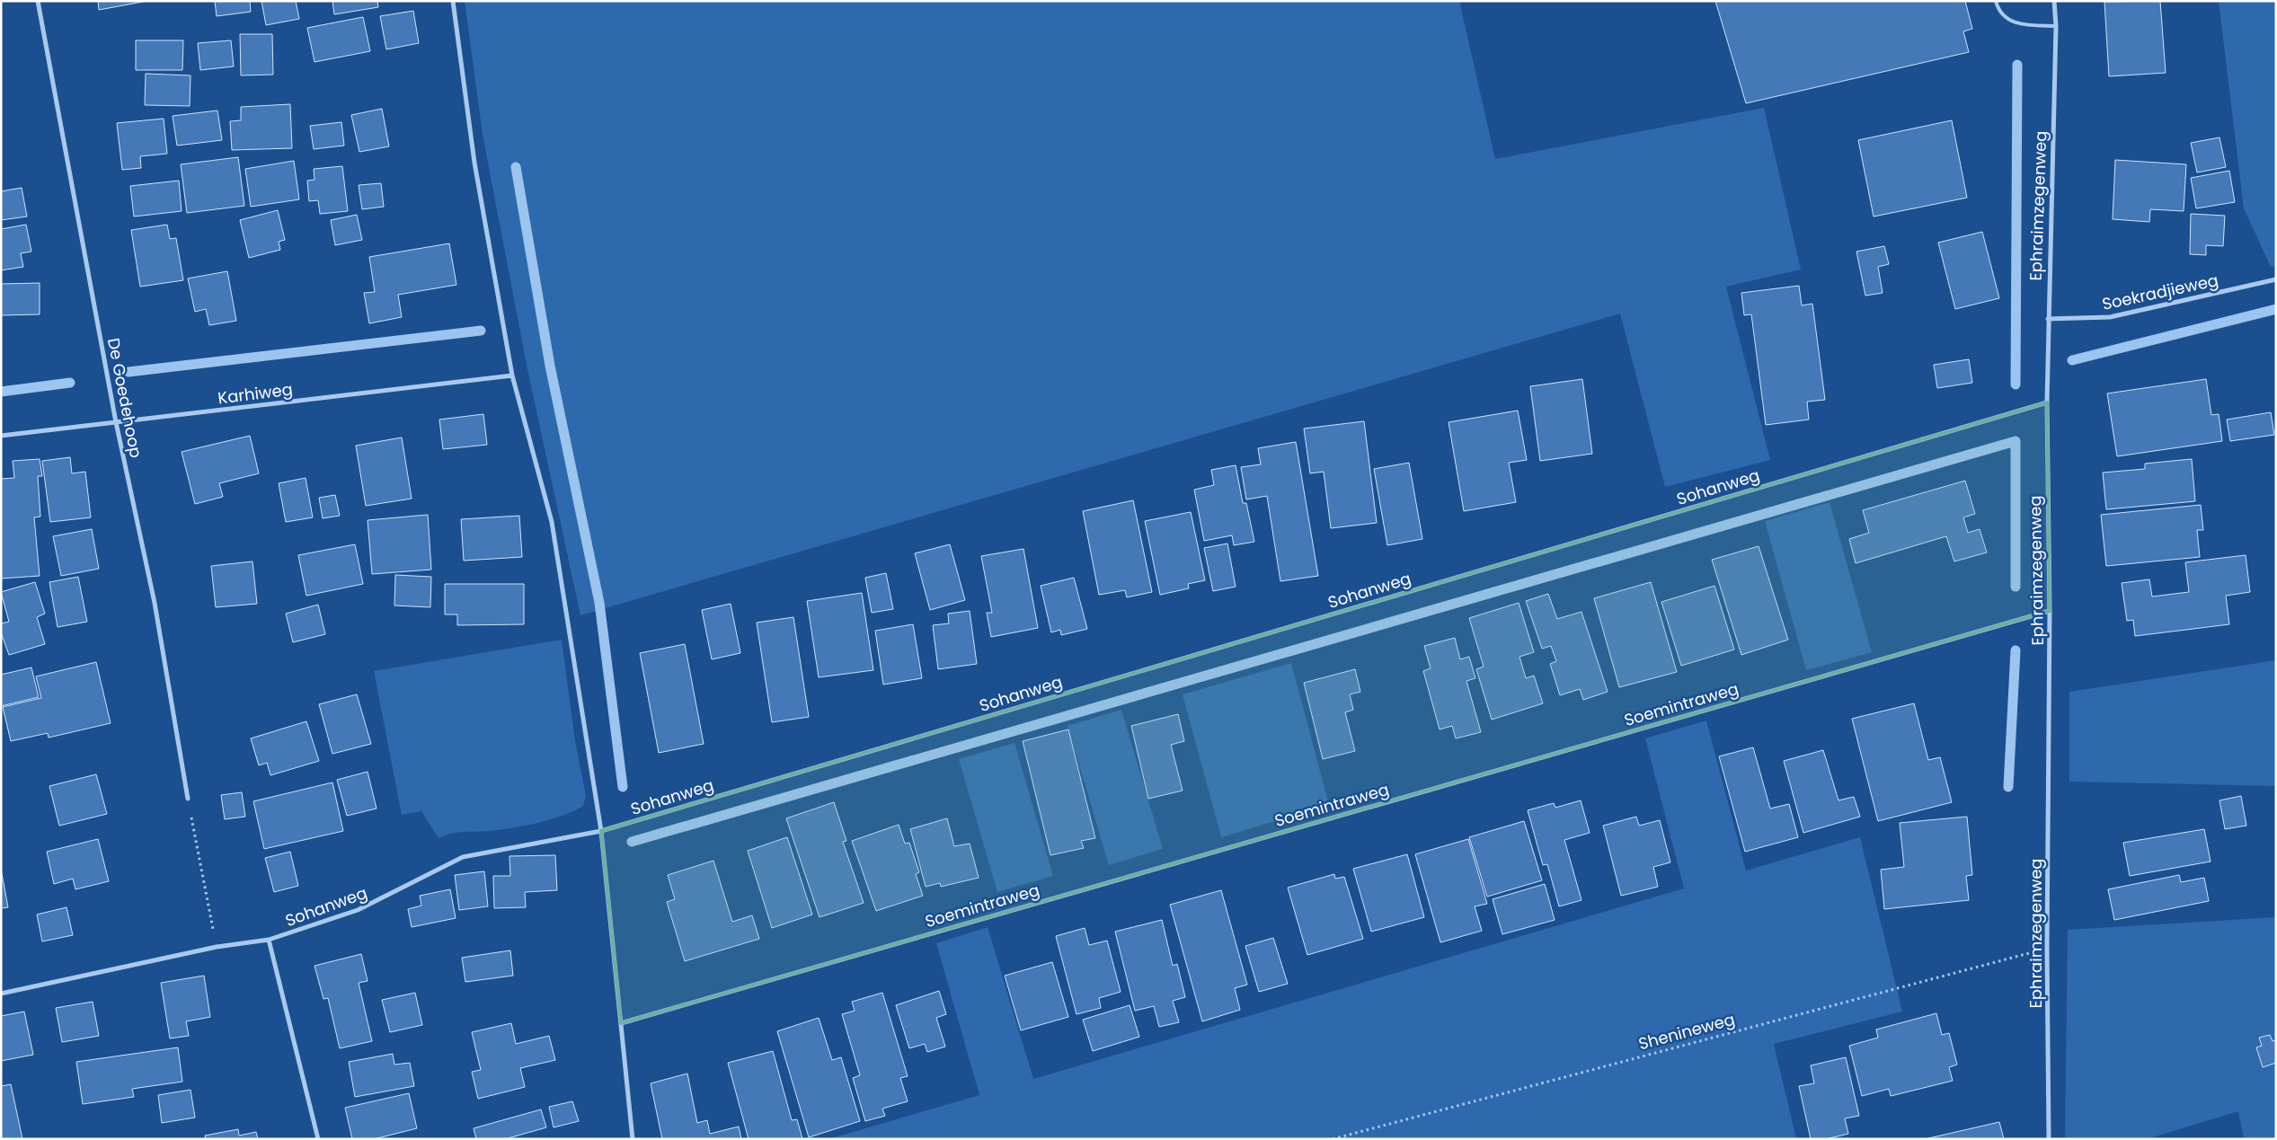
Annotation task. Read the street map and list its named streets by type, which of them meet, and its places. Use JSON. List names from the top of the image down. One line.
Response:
{"streets":{"street":["Ephraimzegenweg","Soekradjieweg","Karhiweg","De Goedehoop","Sohanweg","Soemintraweg"],"path":["Shenineweg"]},"crossings":[["Ephraimzegenweg","Soekradjieweg"],["Ephraimzegenweg","Sohanweg"],["Ephraimzegenweg","Soemintraweg"],["Ephraimzegenweg","Shenineweg"],["Karhiweg","De Goedehoop"]]}
